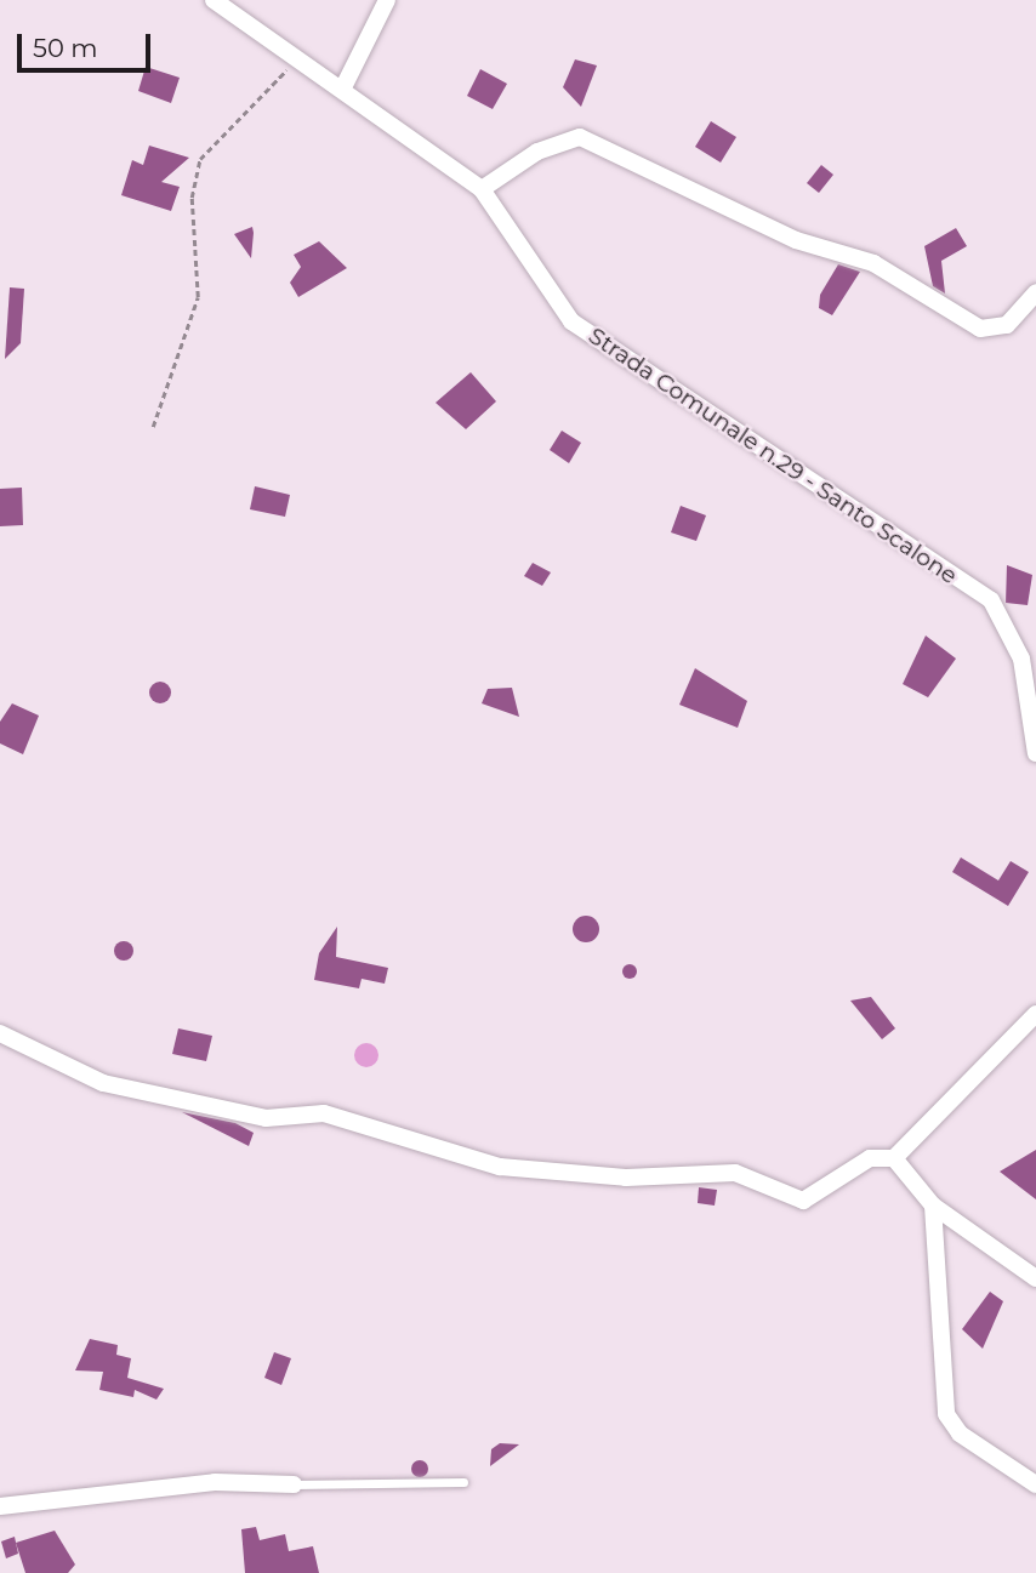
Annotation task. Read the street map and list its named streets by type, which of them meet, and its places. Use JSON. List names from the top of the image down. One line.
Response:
{"streets":{"street":["Strada Comunale n.29 - Santo Scalone"]},"scale_bar":"50 m"}
